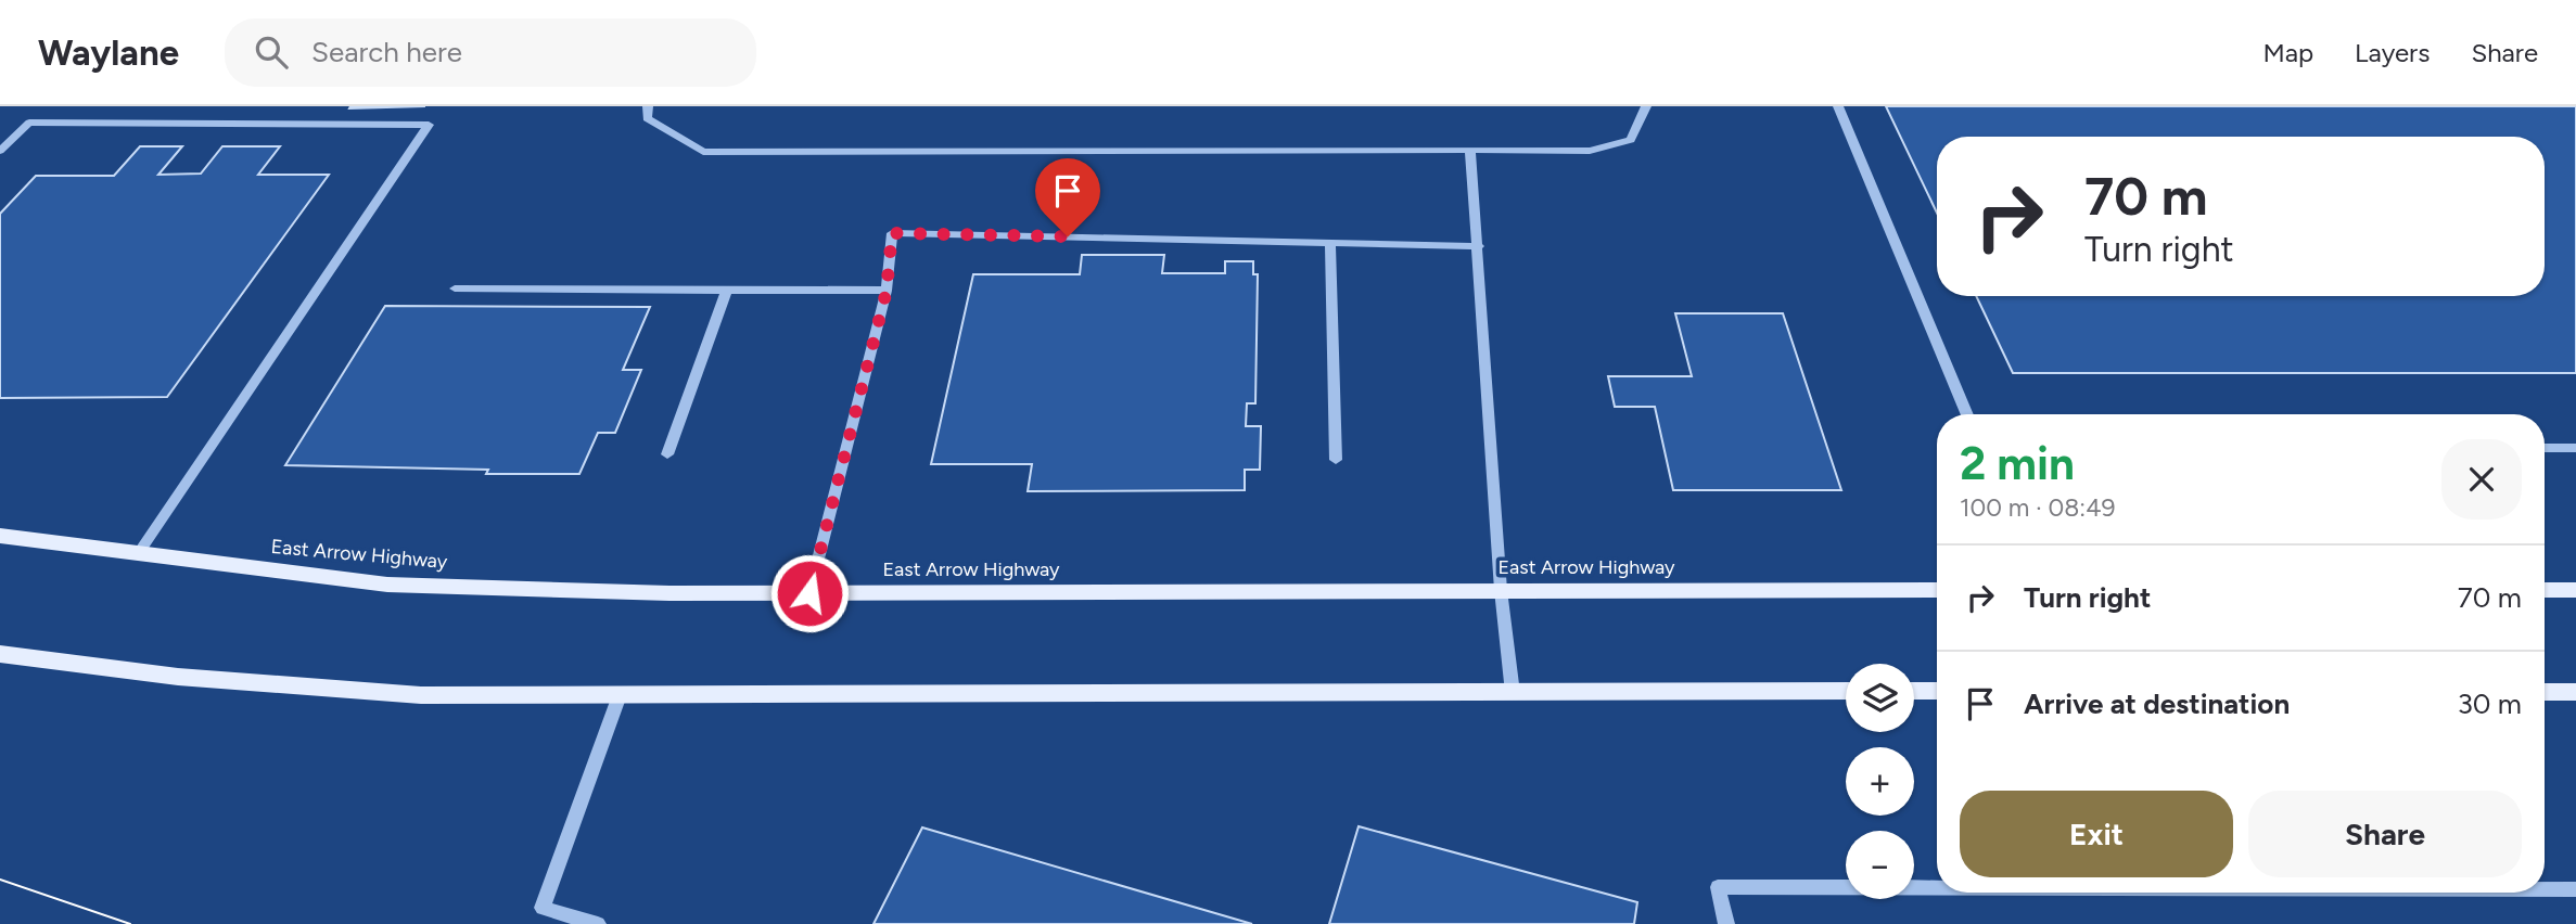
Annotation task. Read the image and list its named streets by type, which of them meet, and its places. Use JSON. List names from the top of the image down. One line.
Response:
{"streets":{"main road":["East Arrow Highway"]},"page":{"header":"Waylane","search":"Search here","nav":["Map","Layers","Share"],"turn":["70 m","Turn right"],"heading":["2 min","100 m · 08:49"],"list":[{"name":"Turn right","value":"70 m"},{"name":"Arrive at destination","value":"30 m"}],"map_buttons":["+","−"],"buttons":["Exit","Share"]}}
